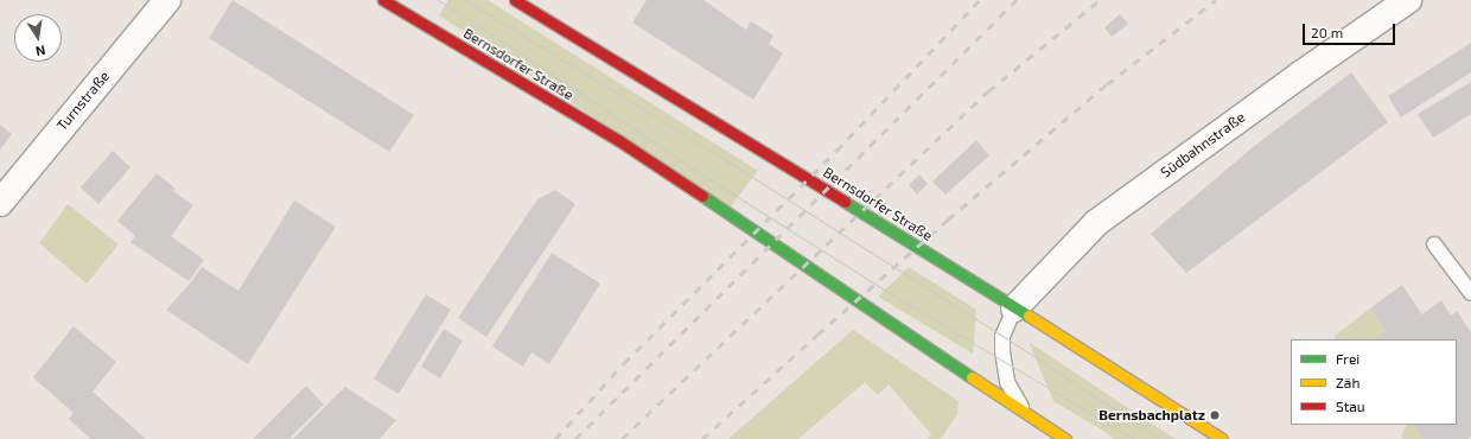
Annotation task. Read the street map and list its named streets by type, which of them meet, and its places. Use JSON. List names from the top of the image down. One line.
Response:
{"streets":{"street":["Bernsdorfer Straße","Turnstraße","Südbahnstraße"]},"crossings":[["Bernsdorfer Straße","Südbahnstraße"]],"places":["Bernsbachplatz"],"legend":["Frei","Zäh","Stau"],"scale_bar":"20 m","north":"bottom"}
